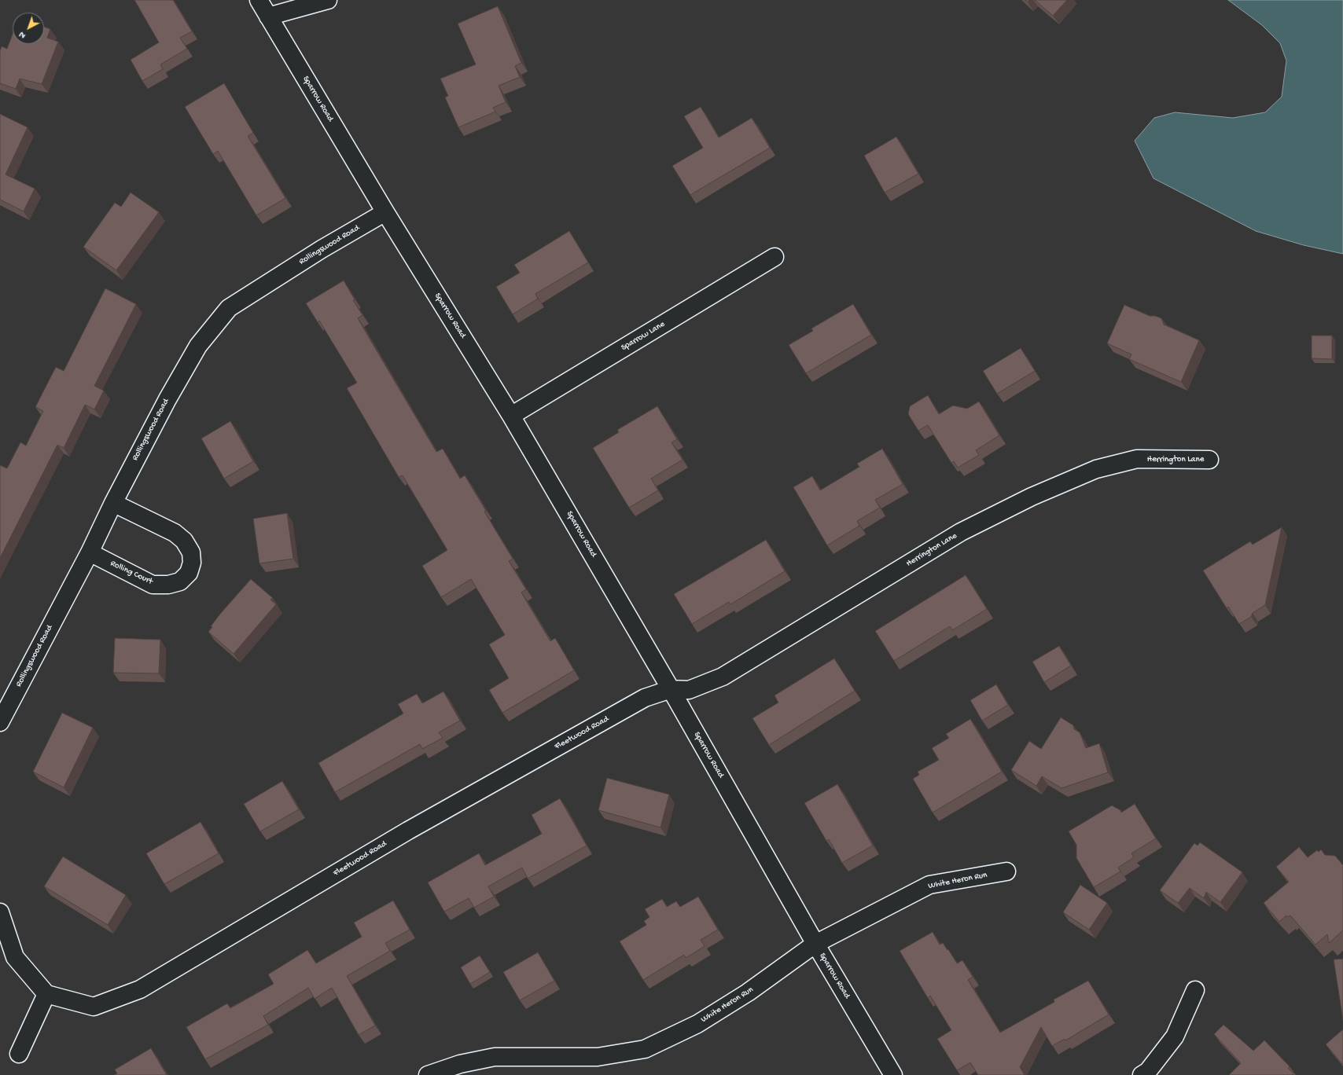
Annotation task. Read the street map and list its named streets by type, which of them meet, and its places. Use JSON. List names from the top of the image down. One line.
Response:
{"streets":{"street":["Sparrow Road","Rollingswood Road","Sparrow Lane","Herrington Lane","Rolling Court","Fleetwood Road","White Heron Run"]},"crossings":[["Sparrow Road","Rollingswood Road"],["Sparrow Road","Sparrow Lane"],["Sparrow Road","Herrington Lane"],["Sparrow Road","Fleetwood Road"],["Sparrow Road","White Heron Run"],["Rollingswood Road","Rolling Court"],["Herrington Lane","Fleetwood Road"]],"north":"bottom left"}
